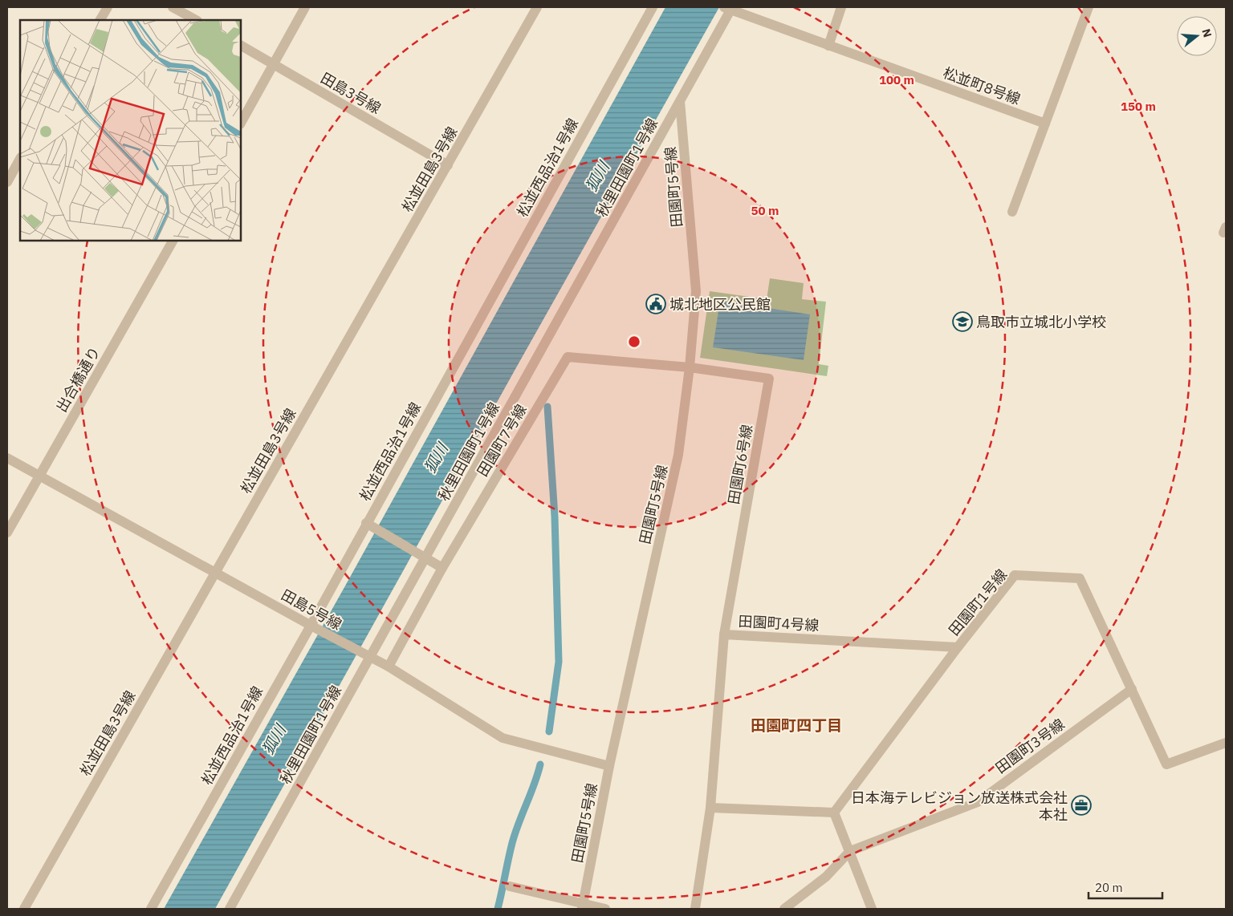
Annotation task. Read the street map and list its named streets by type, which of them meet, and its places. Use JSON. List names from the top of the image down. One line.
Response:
{"streets":{"street":["松並町8号線","田島3号線","松並西品治1号線","秋里田園町1号線","松並田島3号線","田園町5号線","出合橋通り","田園町7号線","田園町6号線","田園町1号線","田島5号線","田園町4号線","田園町3号線"]},"crossings":[["松並町8号線","秋里田園町1号線"],["田島3号線","松並田島3号線"],["松並西品治1号線","田島5号線"],["秋里田園町1号線","田園町5号線"],["秋里田園町1号線","田島5号線"],["松並田島3号線","田島5号線"],["田園町5号線","田園町7号線"],["田園町5号線","田園町6号線"],["田園町5号線","田島5号線"],["出合橋通り","田島5号線"],["田園町7号線","田園町6号線"],["田園町6号線","田園町4号線"],["田園町1号線","田園町4号線"],["田園町1号線","田園町3号線"]],"districts":["田園町四丁目"],"water":["狐川"],"places":{"public building":["城北地区公民館"],"school or university":["鳥取市立城北小学校"],"office":["日本海テレビジョン放送株式会社 本社"]},"scale_bar":"20 m","north":"right","rings":["100 m","150 m","50 m"]}
